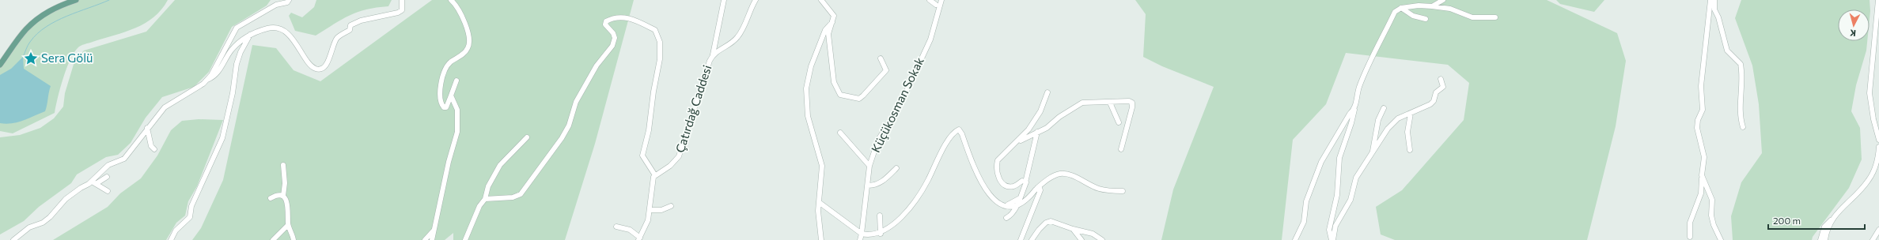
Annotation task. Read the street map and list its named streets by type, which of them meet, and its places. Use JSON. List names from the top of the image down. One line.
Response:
{"streets":{"street":["Küçükosman Sokak","Çatırdağ Caddesi"]},"places":{"place":["Sera Gölü"]},"scale_bar":"200 m","north":"bottom"}
